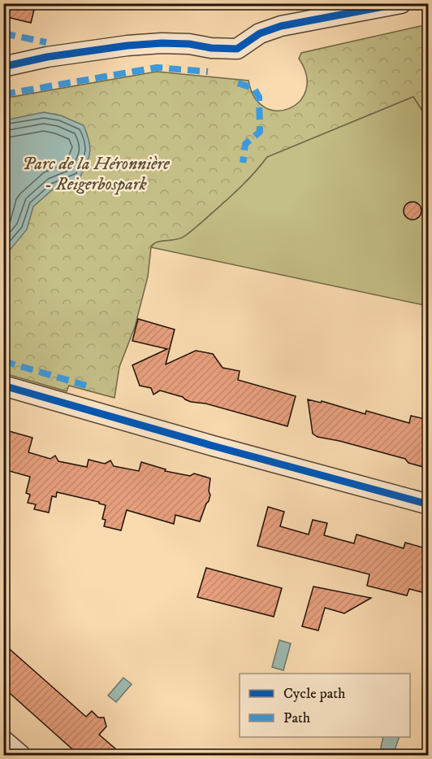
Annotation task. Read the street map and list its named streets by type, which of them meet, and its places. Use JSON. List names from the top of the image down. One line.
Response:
{"parks":["Parc de la Héronnière - Reigerbospark"],"legend":["Cycle path","Path"]}
